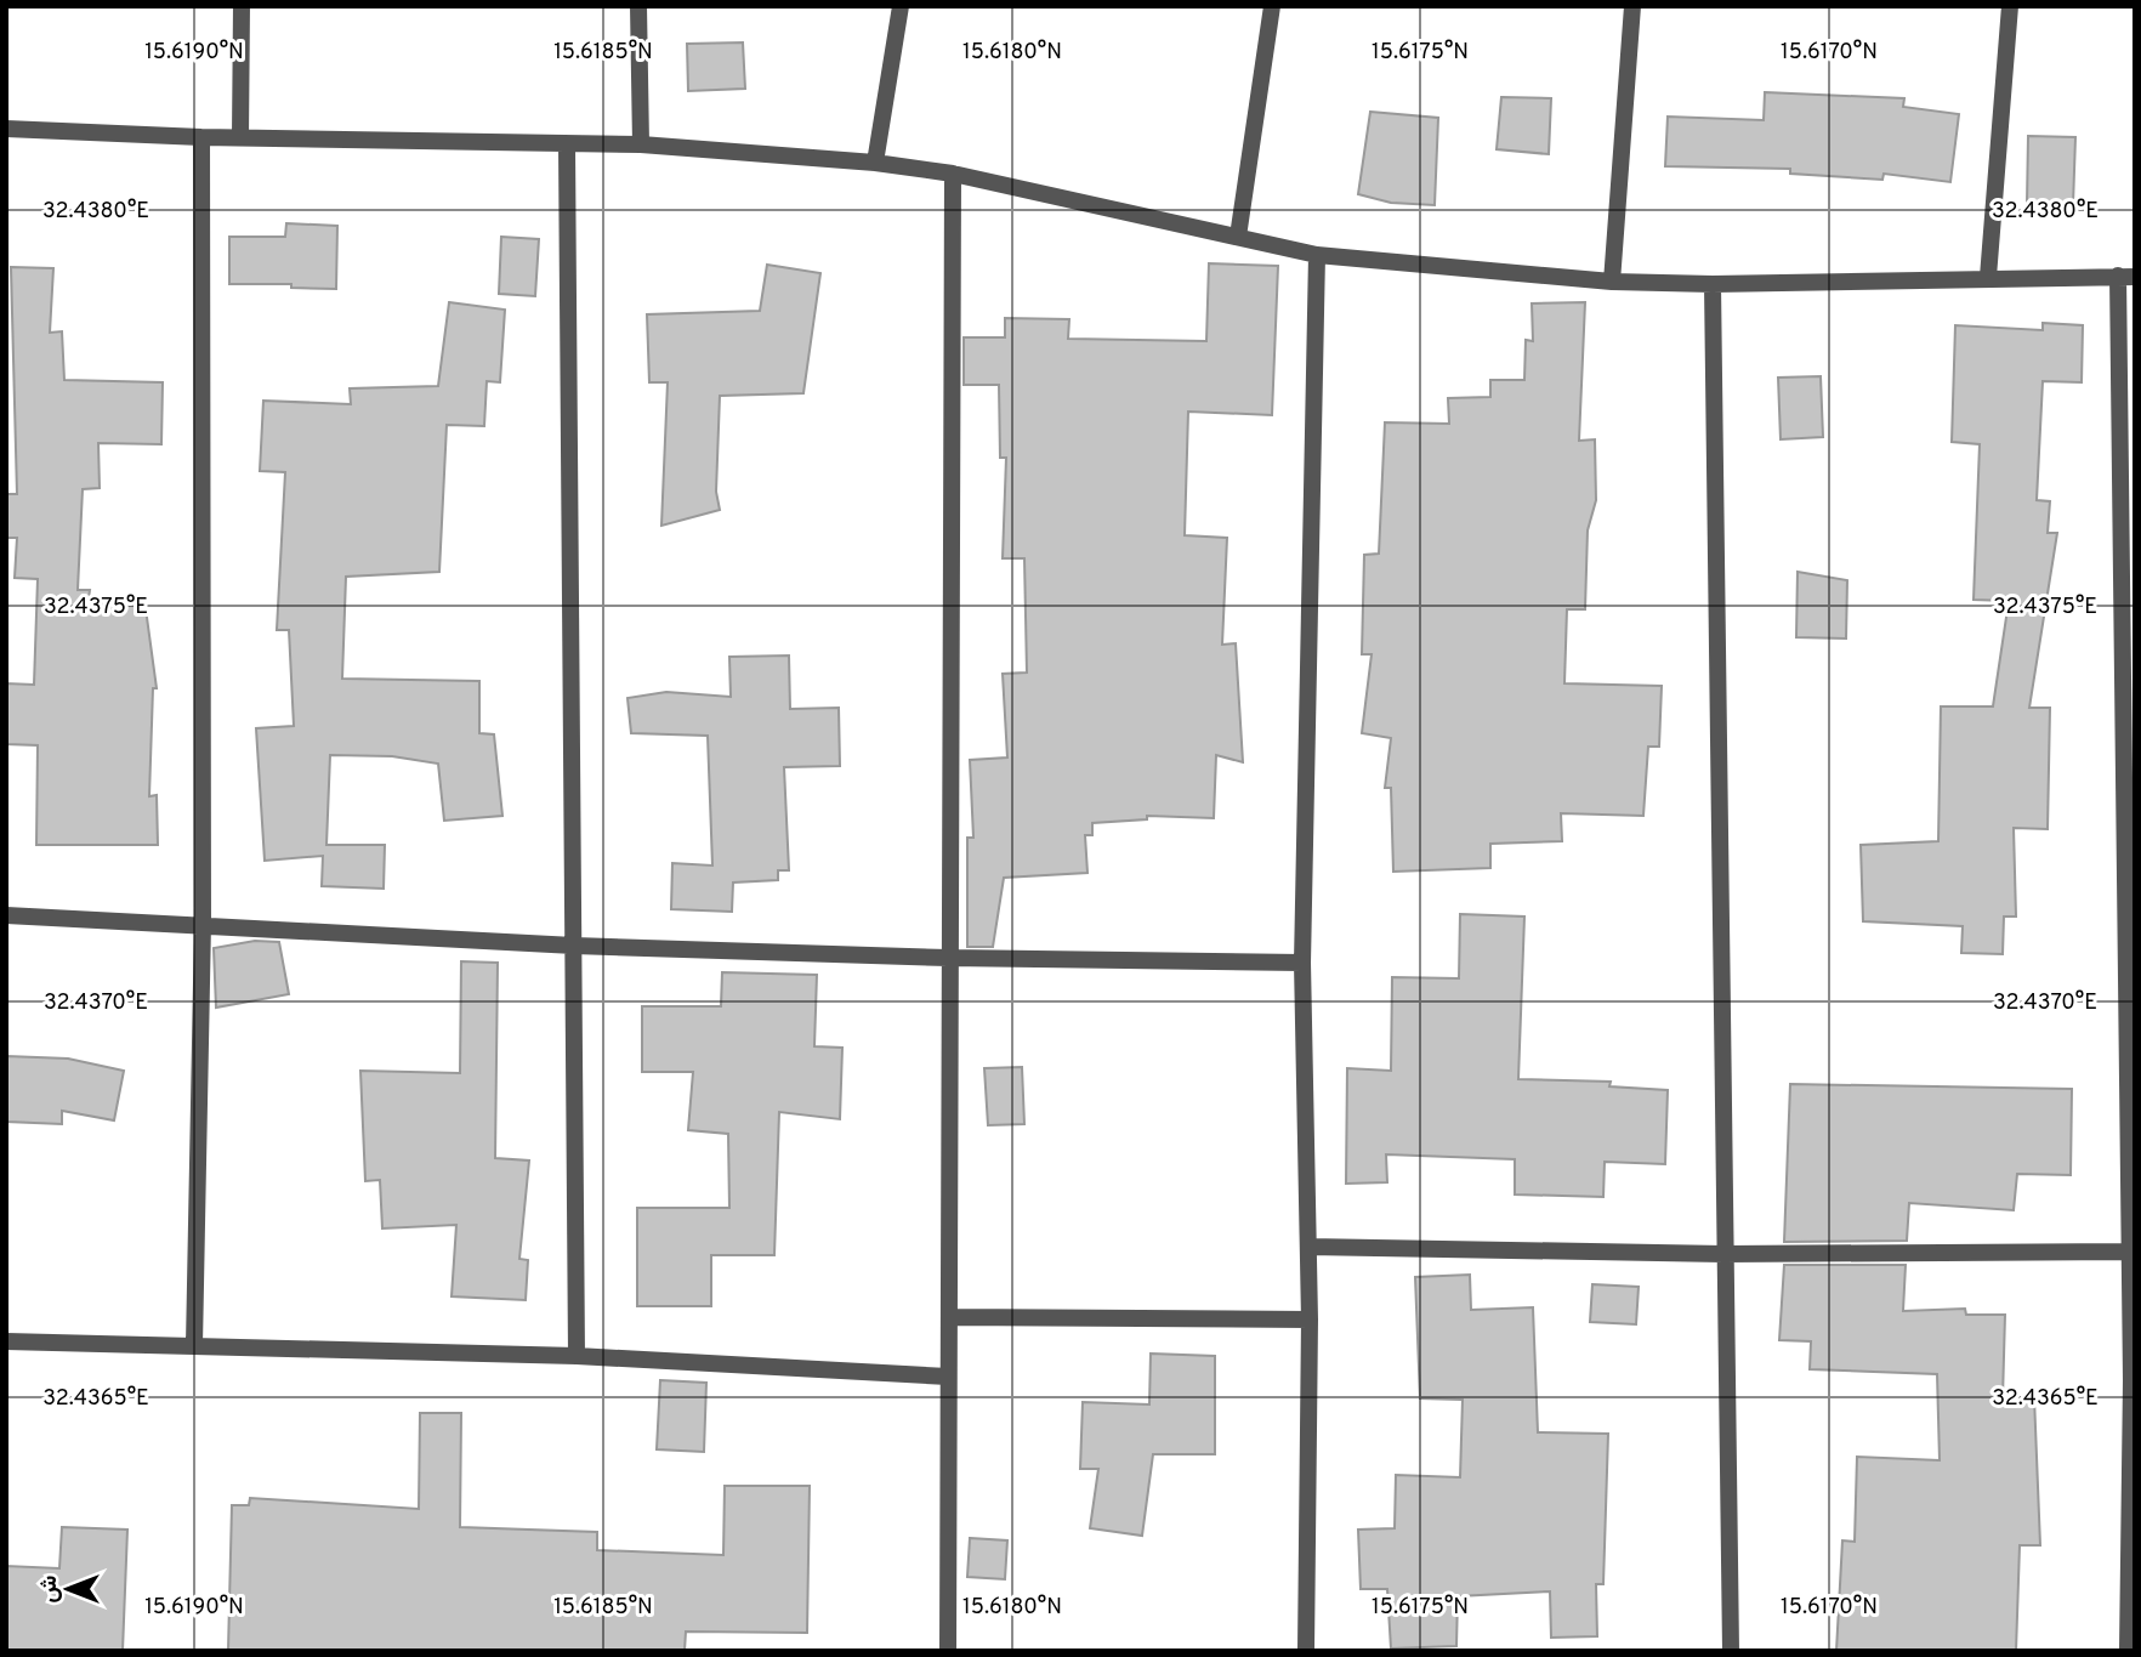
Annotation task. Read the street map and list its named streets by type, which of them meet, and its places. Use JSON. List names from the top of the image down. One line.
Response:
{"north":"left","coordinates":["15.6190°N","15.6185°N","15.6180°N","15.6175°N","15.6170°N","32.4380°E","32.4375°E","32.4370°E","32.4365°E"]}
